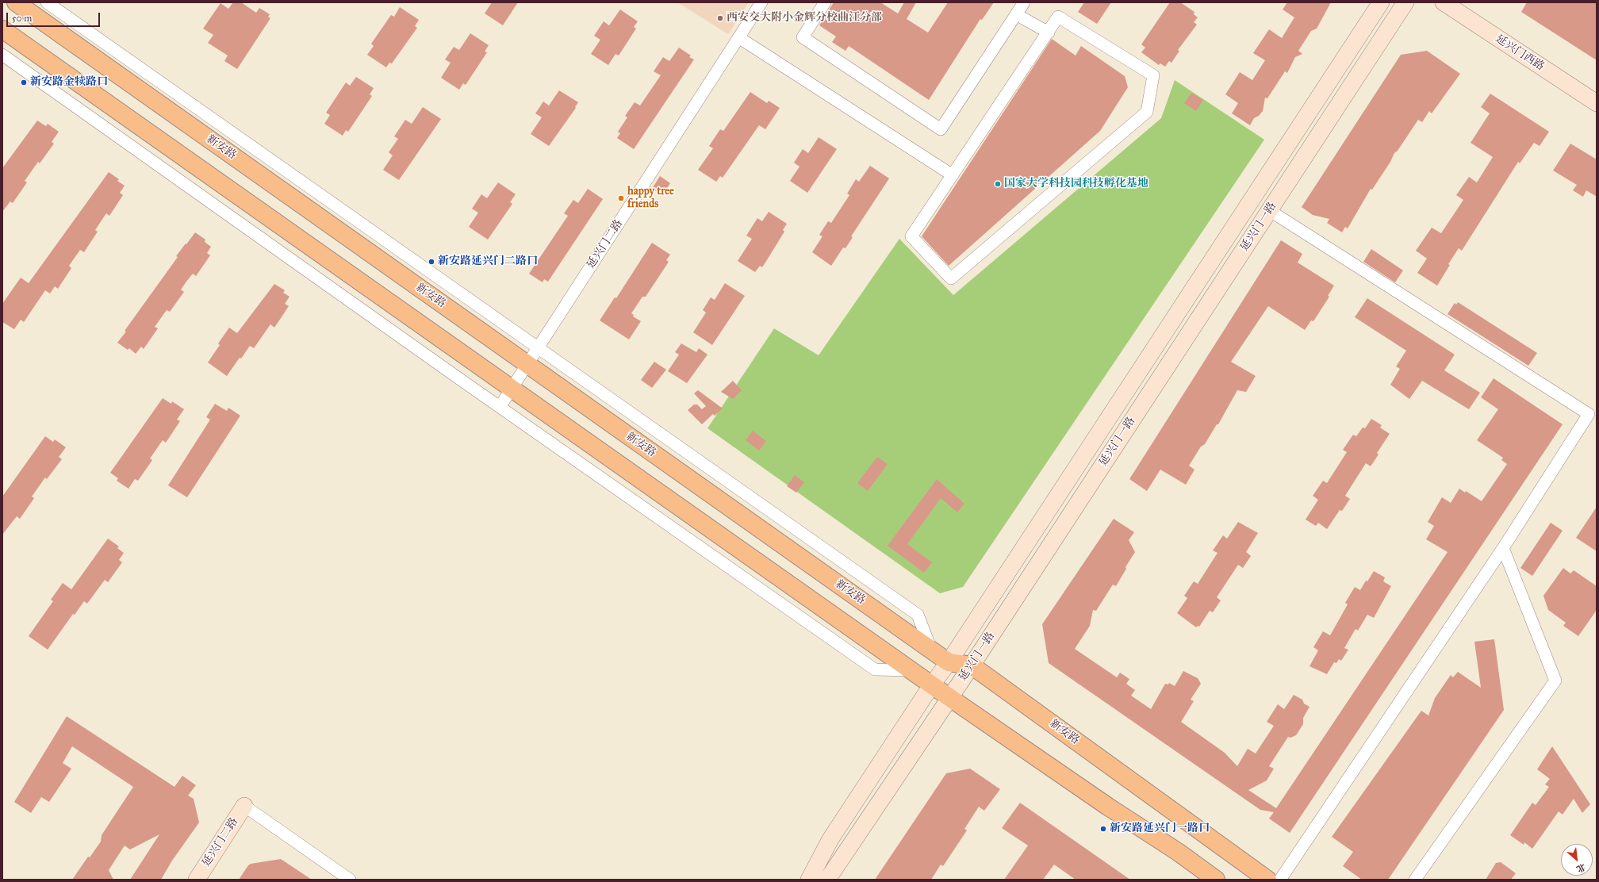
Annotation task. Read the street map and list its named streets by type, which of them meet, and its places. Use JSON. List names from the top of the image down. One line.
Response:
{"streets":{"main road":["新安路"],"street":["延兴门西路","延兴门一路","延兴门二路"]},"crossings":[["新安路","延兴门一路"],["新安路","延兴门二路"]],"places":["西安交大附小金辉分校曲江分部","新安路金犊路口","国家大学科技园科技孵化基地","happy tree friends","新安路延兴门二路口","新安路延兴门一路口"],"scale_bar":"50 m","north":"bottom right"}
